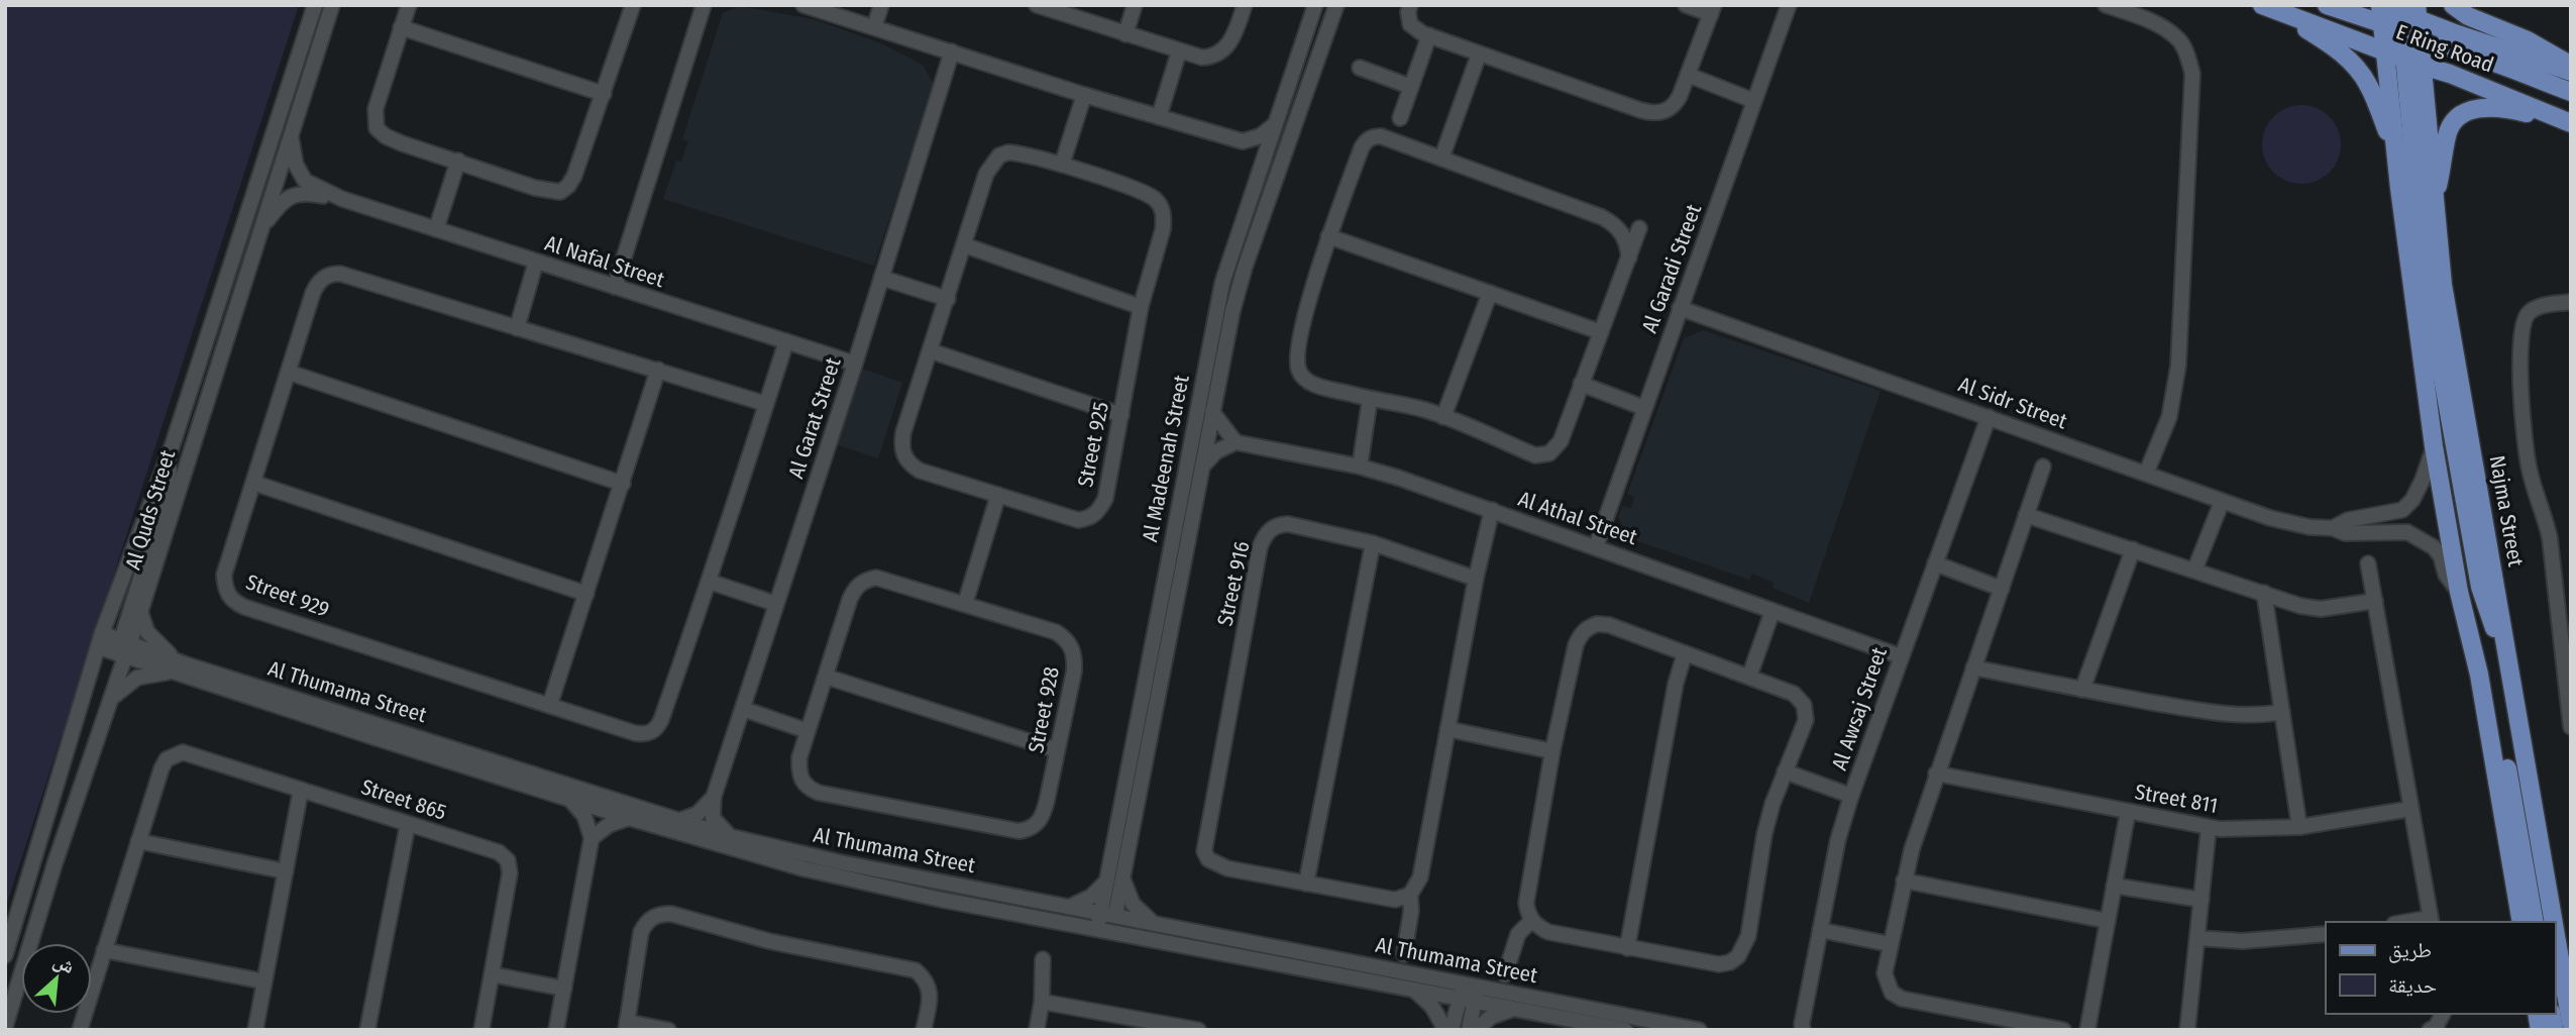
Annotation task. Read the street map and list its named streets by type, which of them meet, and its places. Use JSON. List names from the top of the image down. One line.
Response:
{"streets":{"main road":["E Ring Road","Najma Street"],"street":["Al Nafal Street","Al Garadi Street","Al Sidr Street","Al Garat Street","Street 925","Al Madeenah Street","Al Quds Street","Al Athal Street","Street 916","Street 929","Al Thumama Street","Al Awsaj Street","Street 928","Street 811","Street 865"]},"crossings":[["E Ring Road","Najma Street"],["Al Nafal Street","Al Garat Street"],["Al Nafal Street","Al Quds Street"],["Al Nafal Street","Street 929"],["Al Garadi Street","Al Sidr Street"],["Al Garadi Street","Al Athal Street"],["Al Sidr Street","Al Awsaj Street"],["Al Madeenah Street","Al Thumama Street"],["Al Quds Street","Al Thumama Street"],["Al Athal Street","Al Awsaj Street"]],"legend":["طريق","حديقة"],"north":"top right"}
